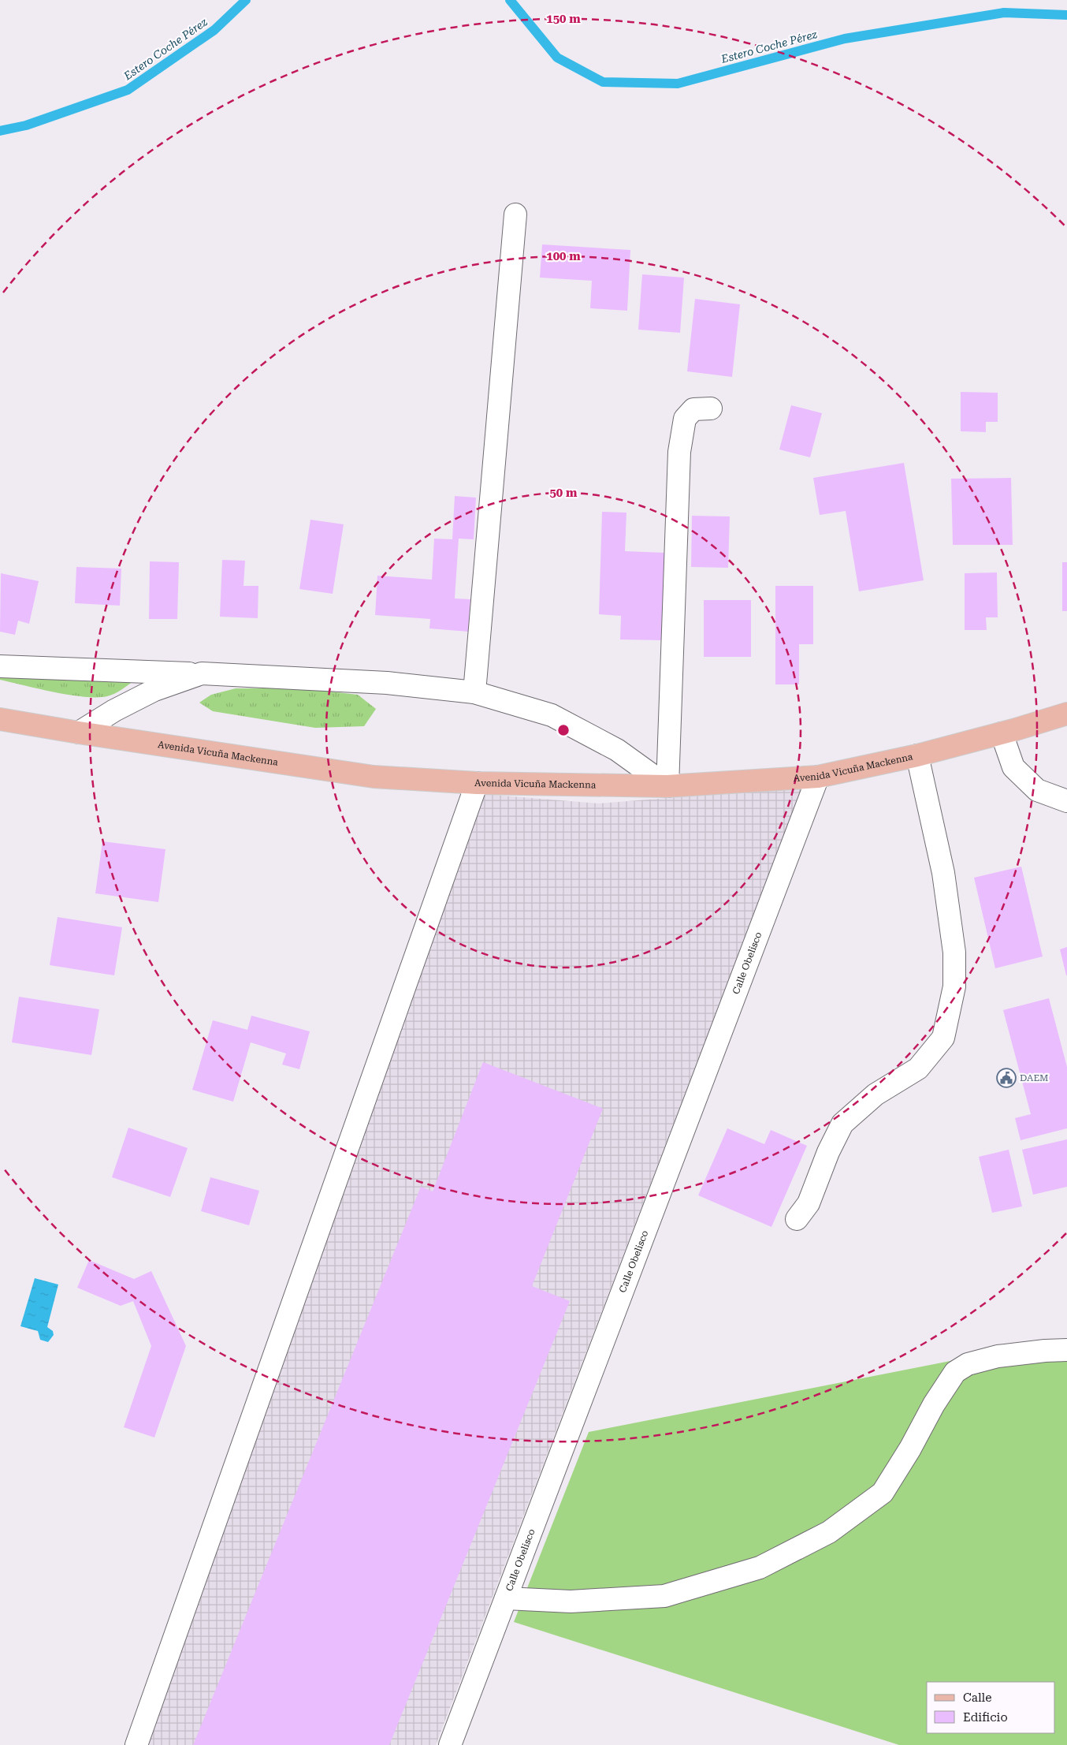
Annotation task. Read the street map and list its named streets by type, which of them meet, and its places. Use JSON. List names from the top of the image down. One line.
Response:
{"streets":{"main road":["Avenida Vicuña Mackenna"],"street":["Calle Obelisco"]},"crossings":[["Avenida Vicuña Mackenna","Calle Obelisco"]],"water":["Estero Coche Pérez"],"places":{"public building":["DAEM"]},"legend":["Calle","Edificio"],"rings":["150 m","100 m","50 m"]}
